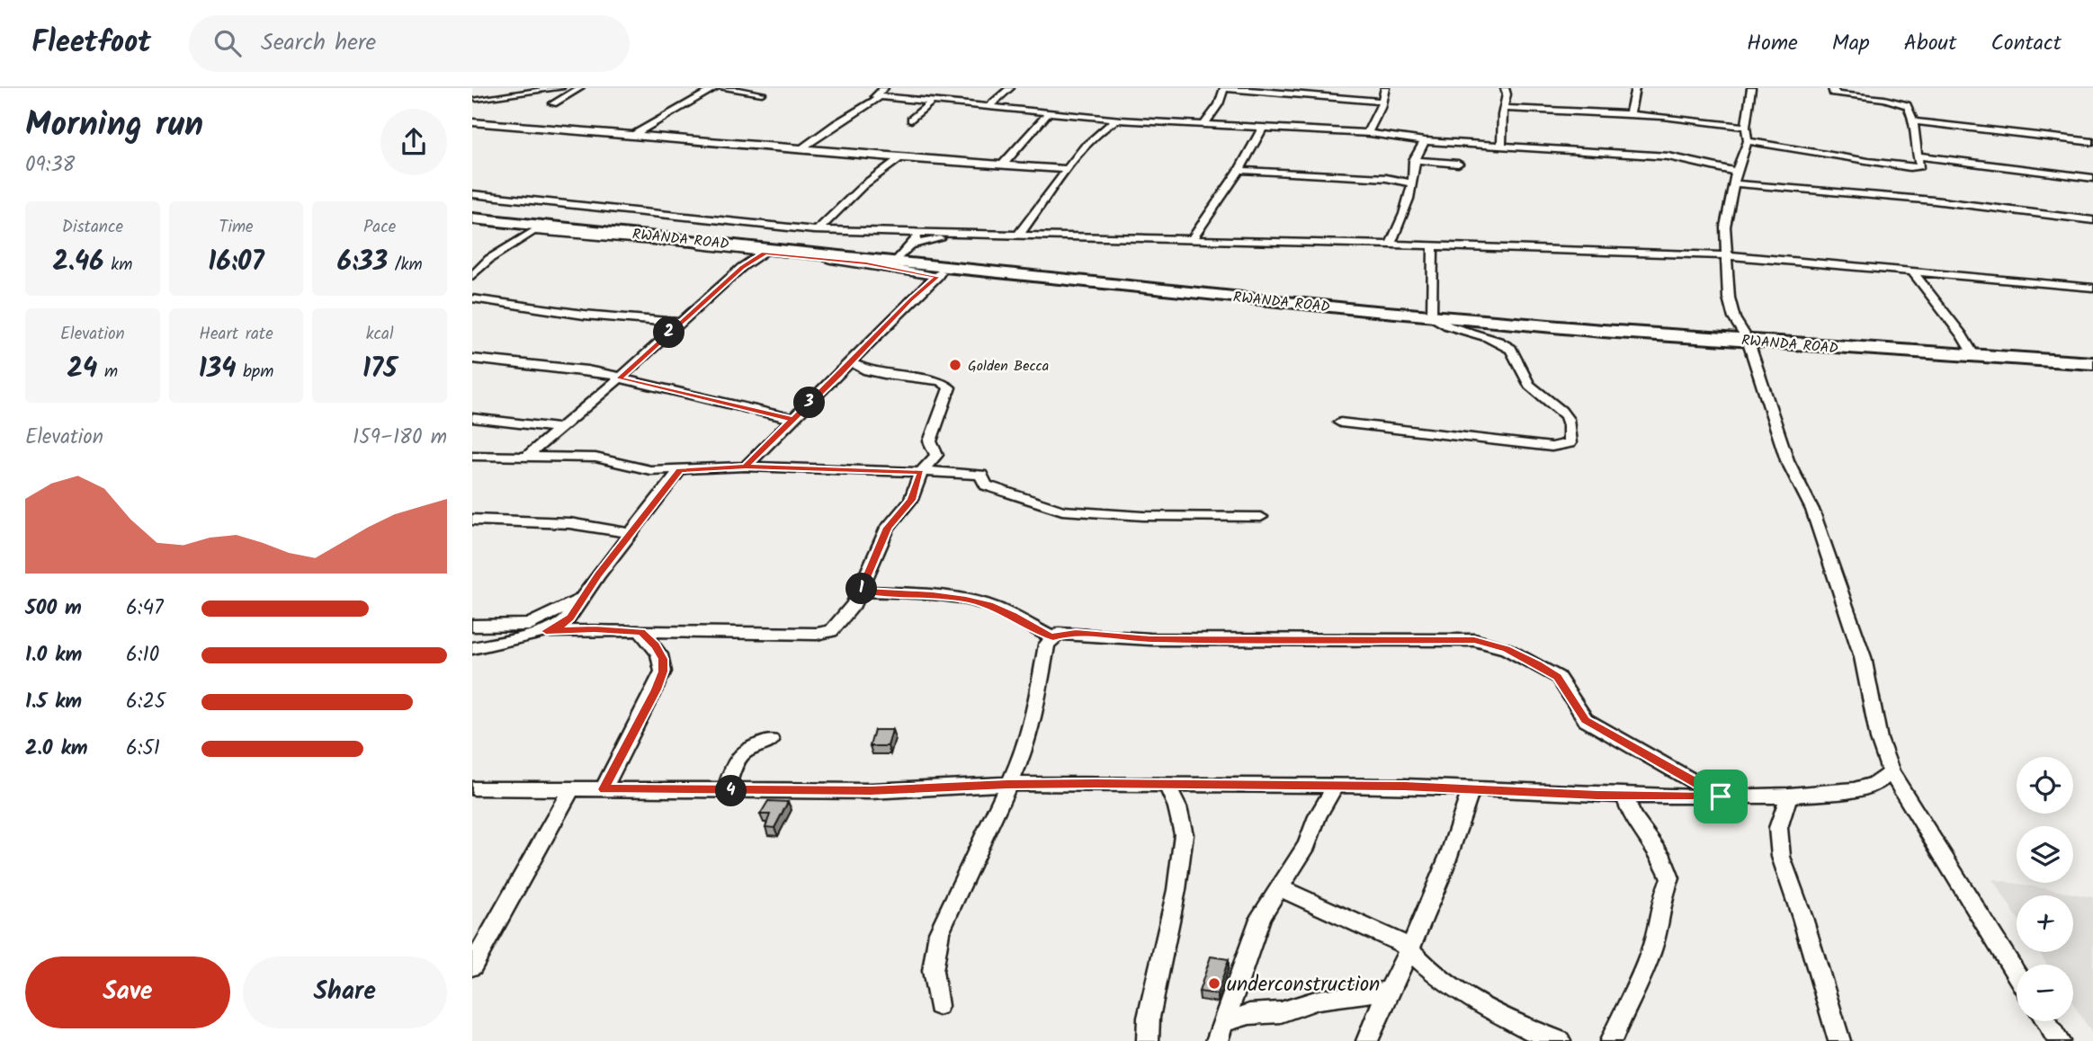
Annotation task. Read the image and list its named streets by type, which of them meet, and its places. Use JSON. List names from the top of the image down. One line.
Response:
{"streets":{"highway":["RWANDA ROAD"]},"places":["Golden Becca","underconstruction"],"page":{"header":"Fleetfoot","search":"Search here","nav":["Home","Map","About","Contact"],"heading":["Morning run","09:38"],"stats":[["Distance","2.46 km"],["Time","16:07"],["Pace","6:33 /km"],["Elevation","24 m"],["Heart rate","134 bpm"],["kcal","175"]],"pins":["2","3","1","4"],"chart":["Elevation","159–180 m"],"list":[{"name":"500 m","note":"6:47"},{"name":"1.0 km","note":"6:10"},{"name":"1.5 km","note":"6:25"},{"name":"2.0 km","note":"6:51"}],"map_buttons":["+","−"],"buttons":["Save","Share"]}}
